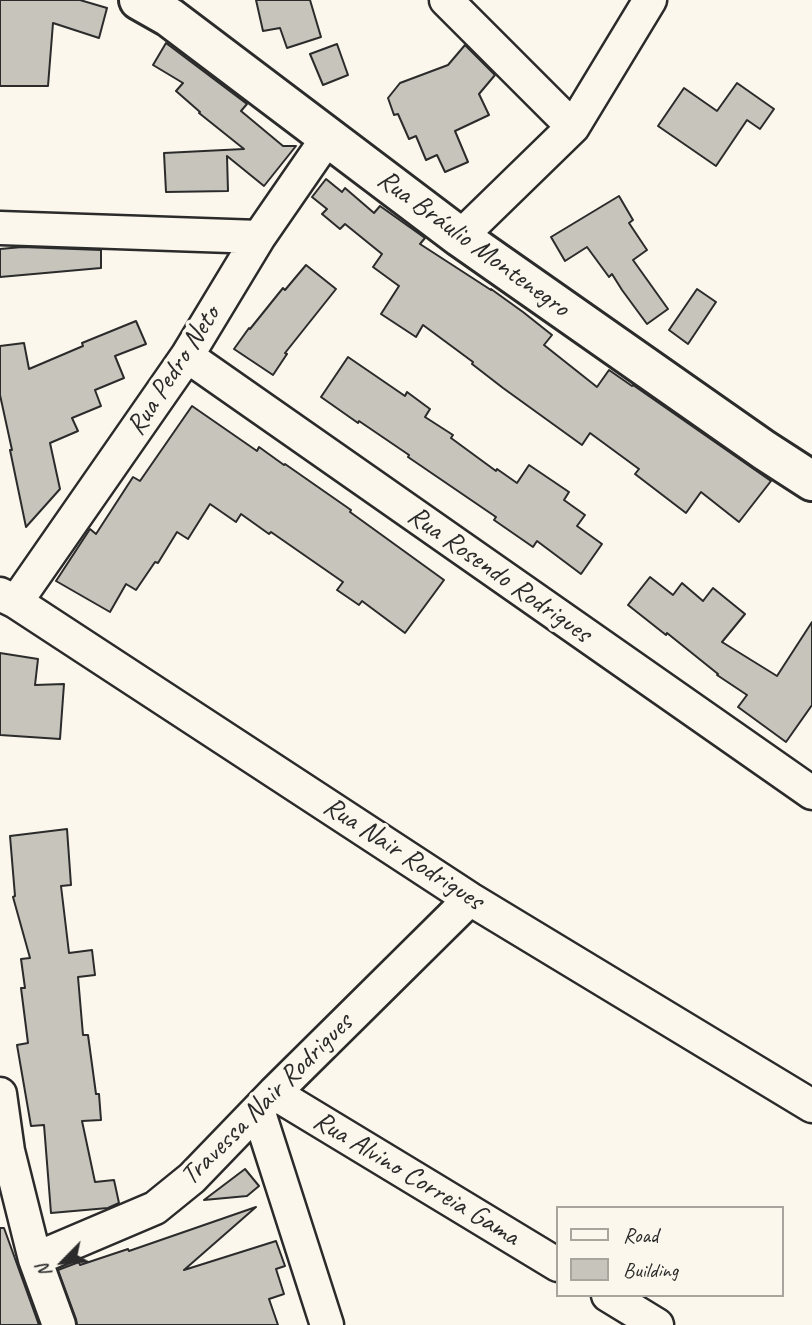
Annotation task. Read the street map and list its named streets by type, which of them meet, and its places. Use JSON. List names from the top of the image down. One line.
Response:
{"streets":{"street":["Rua Bráulio Montenegro","Rua Pedro Neto","Rua Rosendo Rodrigues","Rua Nair Rodrigues","Travessa Nair Rodrigues","Rua Alvino Correia Gama"]},"crossings":[["Rua Bráulio Montenegro","Rua Pedro Neto"],["Rua Pedro Neto","Rua Rosendo Rodrigues"],["Rua Pedro Neto","Rua Nair Rodrigues"],["Rua Nair Rodrigues","Travessa Nair Rodrigues"],["Travessa Nair Rodrigues","Rua Alvino Correia Gama"]],"legend":["Road","Building"],"north":"bottom left"}
